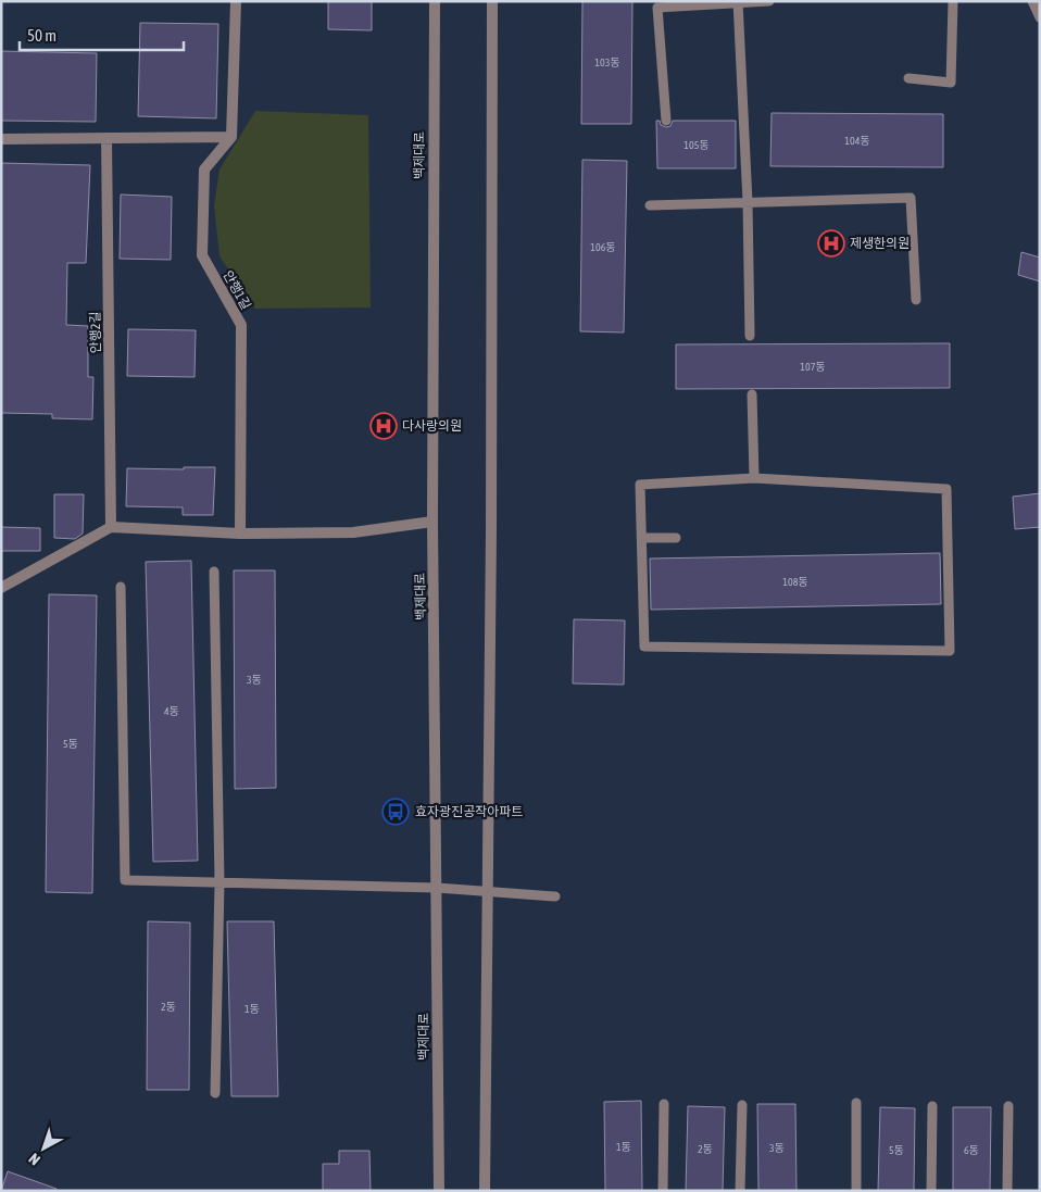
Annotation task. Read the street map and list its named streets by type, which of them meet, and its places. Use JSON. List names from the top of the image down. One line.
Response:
{"streets":{"street":["백제대로","안행1길","안행2길"]},"places":{"hospital":["제생한의원","다사랑의원"],"bus stop":["효자광진공작아파트"]},"house_numbers":["103동","104동","105동","106동","107동","108동","3동","4동","5동","2동","1동","1동","3동","2동","5동","6동"],"scale_bar":"50 m","north":"bottom left"}
